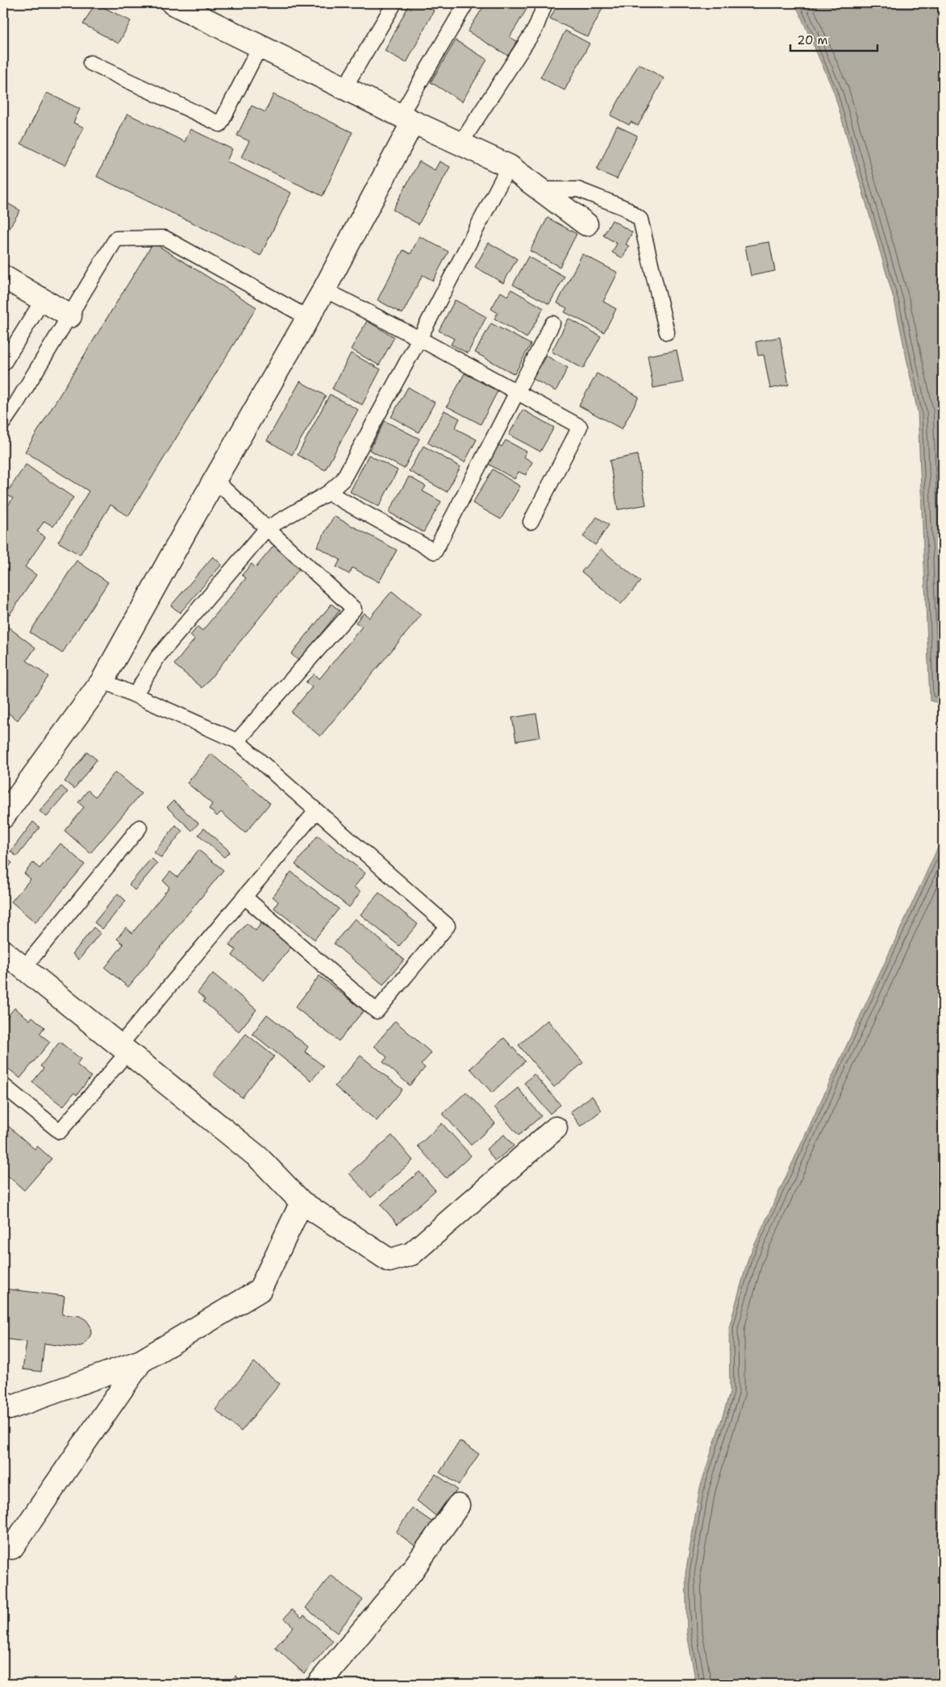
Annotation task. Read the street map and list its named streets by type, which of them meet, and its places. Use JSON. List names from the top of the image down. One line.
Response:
{"scale_bar":"20 m"}
